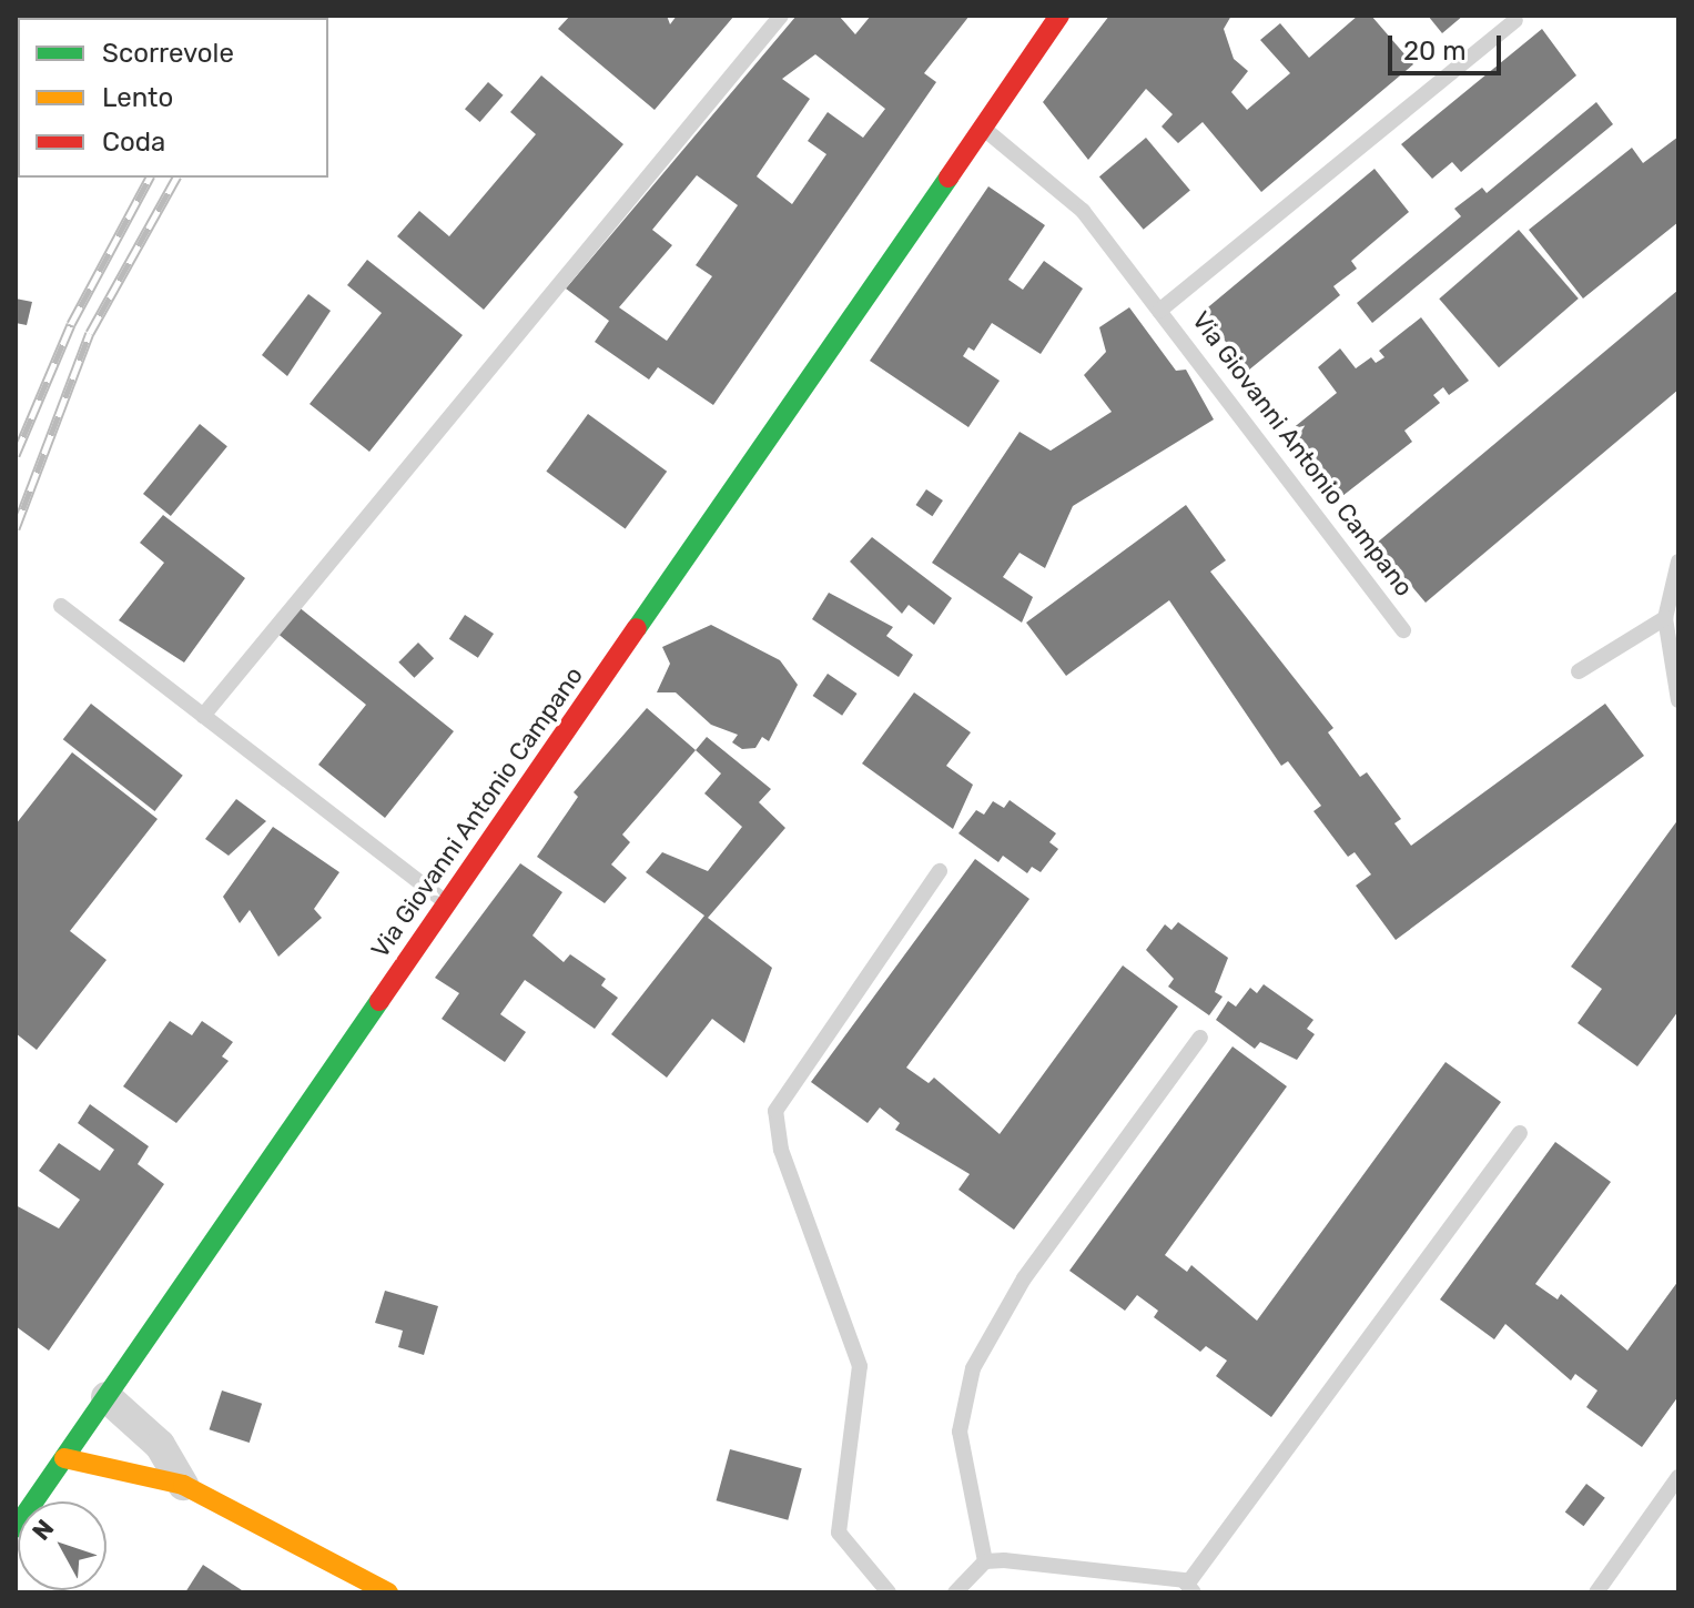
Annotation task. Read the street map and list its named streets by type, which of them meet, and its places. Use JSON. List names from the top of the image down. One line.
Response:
{"streets":{"main road":["Via Giovanni Antonio Campano"]},"legend":["Scorrevole","Lento","Coda"],"scale_bar":"20 m","north":"top left"}
